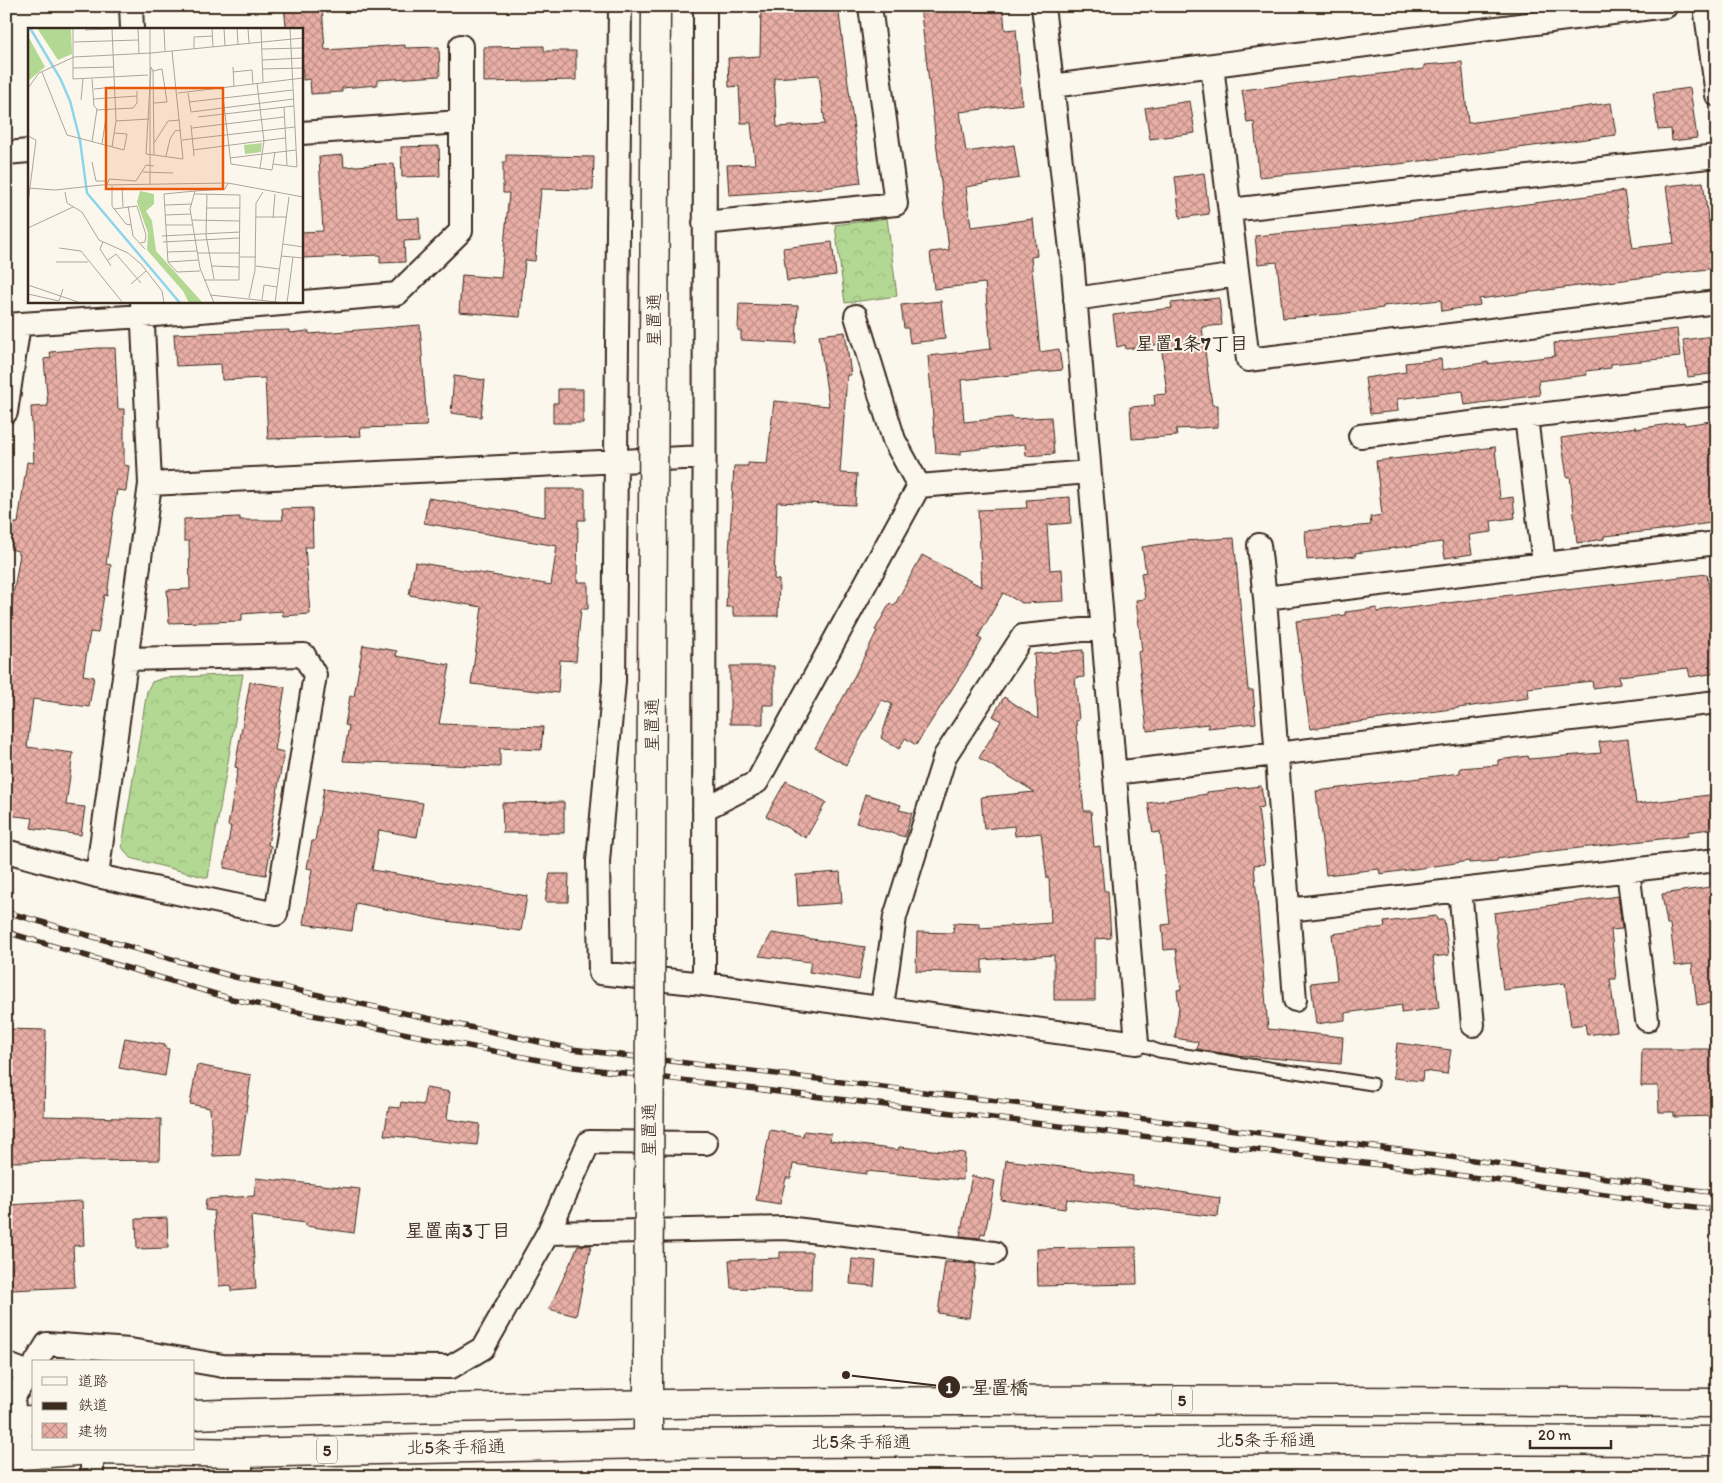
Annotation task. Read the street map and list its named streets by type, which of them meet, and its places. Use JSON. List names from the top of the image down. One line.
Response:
{"streets":{"main road":["星置通","5","北5条手稲通"]},"crossings":[["星置通","5"],["星置通","北5条手稲通"]],"districts":["星置1条7丁目","星置南3丁目"],"places":["星置橋"],"legend":["道路","鉄道","建物"],"scale_bar":"20 m"}
